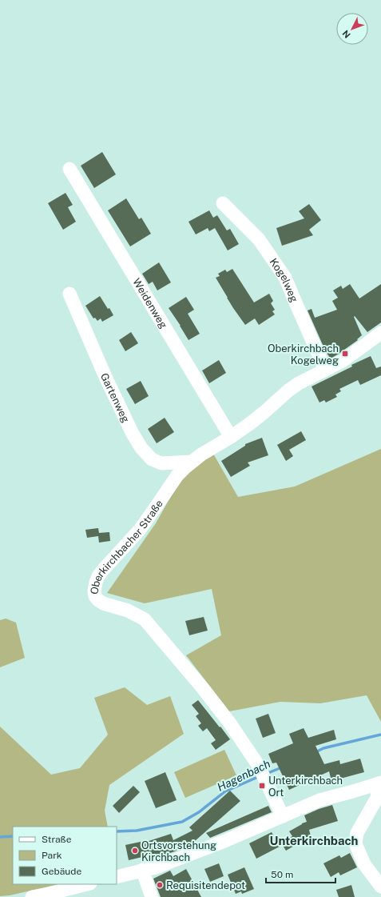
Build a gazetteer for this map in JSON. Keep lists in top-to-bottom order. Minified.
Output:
{"streets":{"street":["Kogelweg","Weidenweg","Gartenweg","Oberkirchbacher Straße"]},"crossings":[["Kogelweg","Oberkirchbacher Straße"],["Weidenweg","Oberkirchbacher Straße"],["Gartenweg","Oberkirchbacher Straße"]],"districts":["Unterkirchbach"],"water":["Hagenbach"],"places":{"transit":["Oberkirchbach Kogelweg","Unterkirchbach Ort"],"other":["Ortsvorstehung Kirchbach","Requisitendepot"]},"legend":["Straße","Park","Gebäude"],"scale_bar":"50 m","north":"bottom left"}
